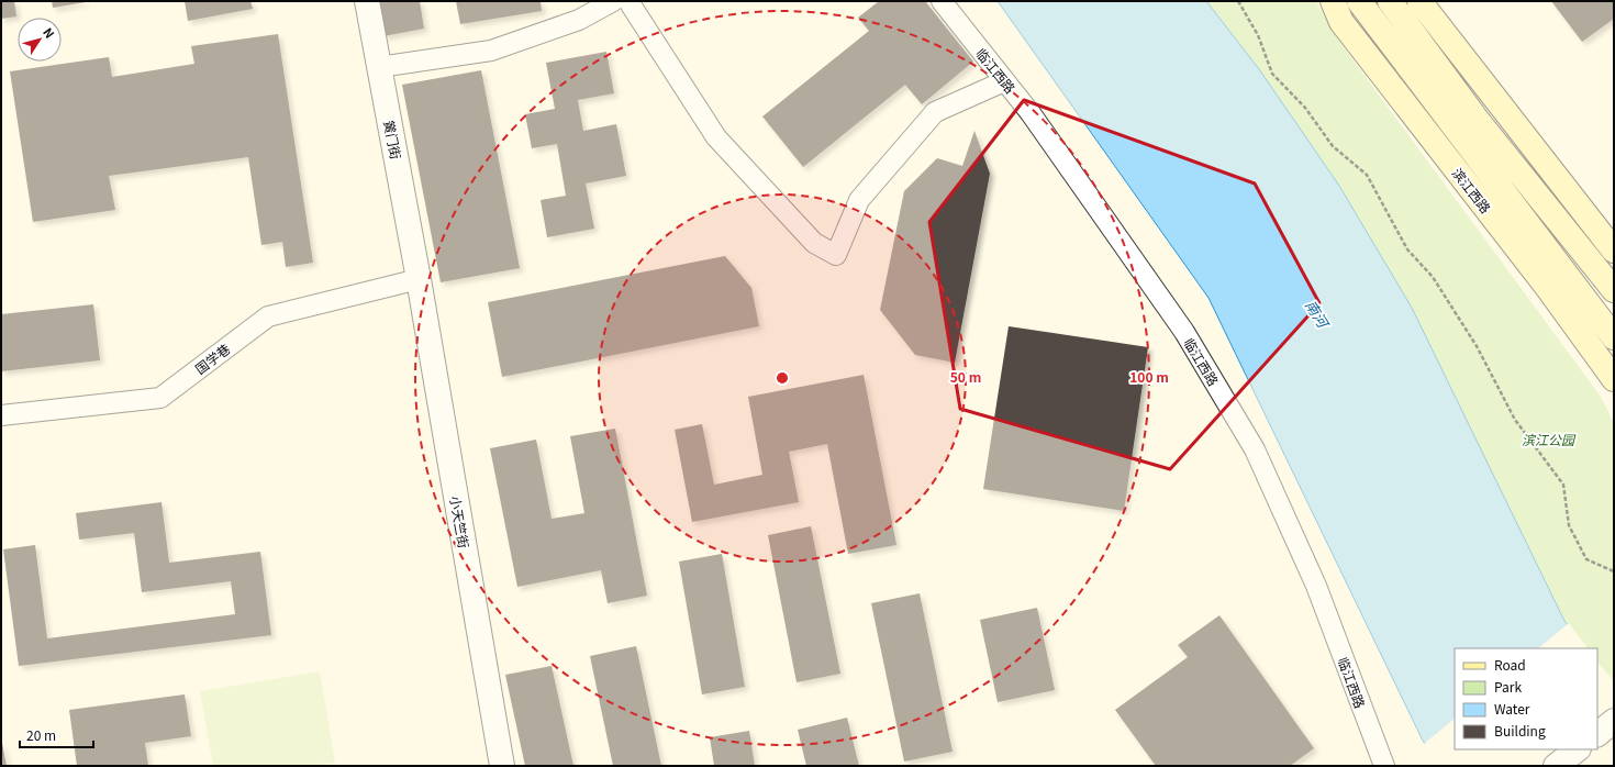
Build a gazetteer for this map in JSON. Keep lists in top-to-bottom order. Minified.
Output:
{"streets":{"main road":["滨江西路"],"street":["临江西路","黉门街","国学巷","小天竺街"]},"crossings":[["黉门街","国学巷"],["黉门街","小天竺街"],["国学巷","小天竺街"]],"water":["南河"],"parks":["滨江公园"],"legend":["Road","Park","Water","Building"],"scale_bar":"20 m","north":"top right","rings":["50 m","100 m"]}
